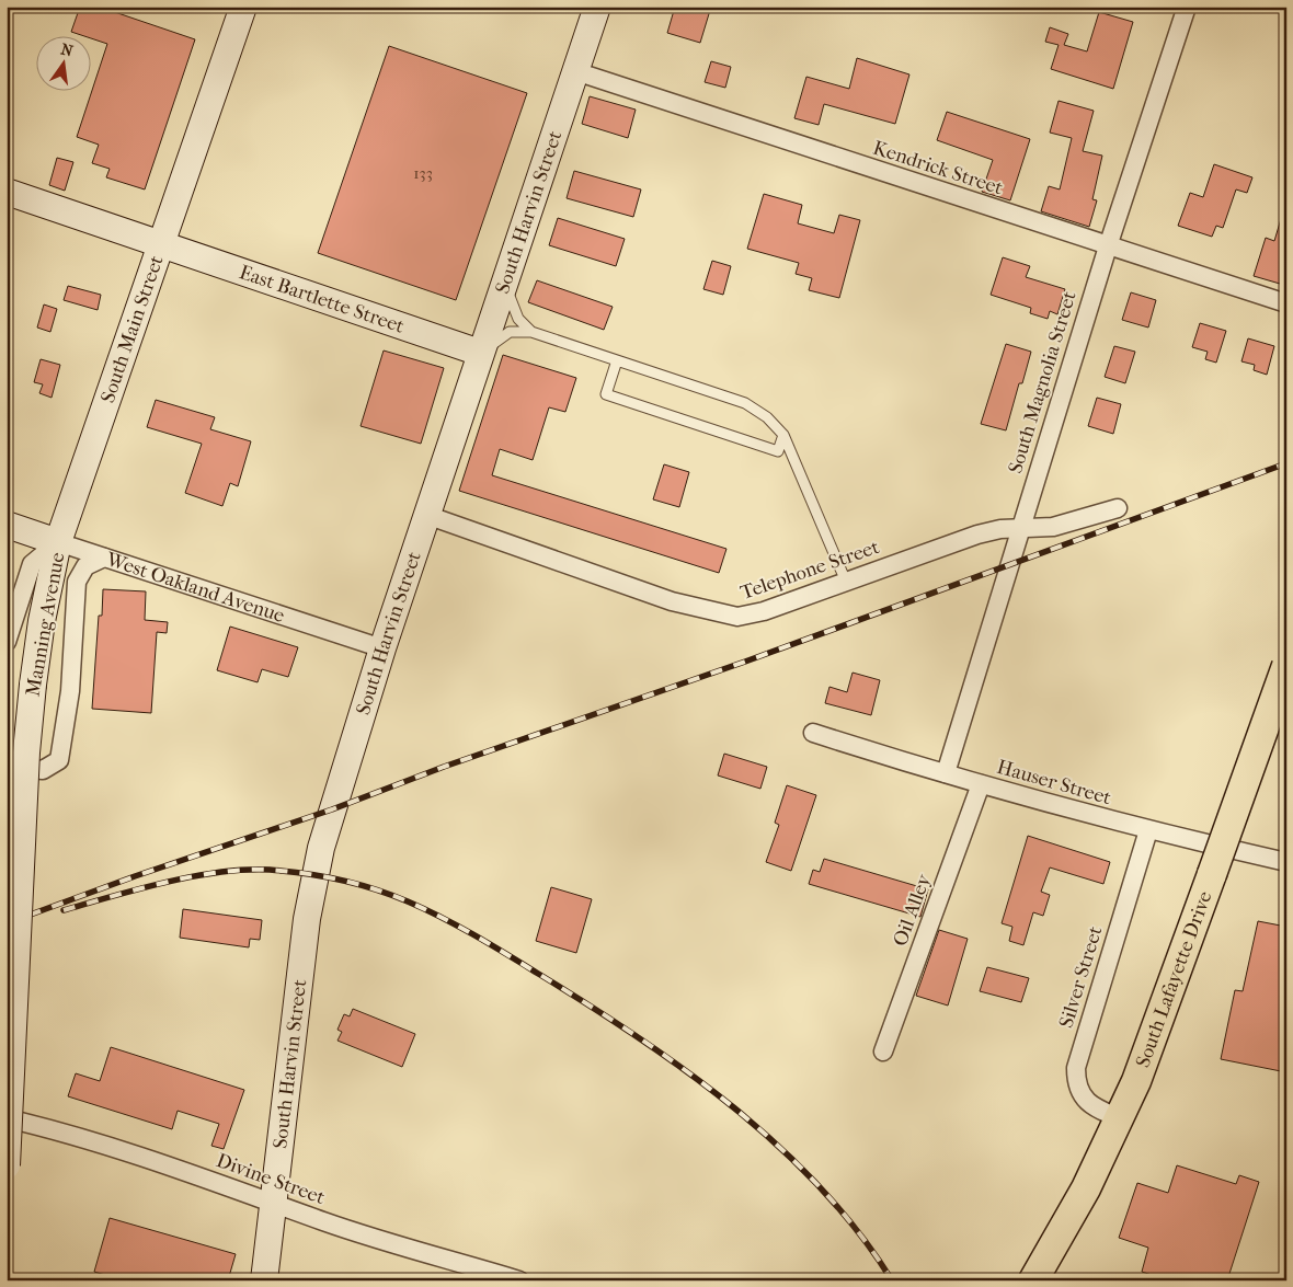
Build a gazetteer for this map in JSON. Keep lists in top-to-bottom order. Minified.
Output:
{"streets":{"main road":["South Lafayette Drive"],"street":["Kendrick Street","South Harvin Street","East Bartlette Street","South Main Street","South Magnolia Street","Telephone Street","West Oakland Avenue","Manning Avenue","Hauser Street","Oil Alley","Silver Street","Divine Street"]},"crossings":[["Kendrick Street","South Harvin Street"],["Kendrick Street","South Magnolia Street"],["South Harvin Street","East Bartlette Street"],["South Harvin Street","Telephone Street"],["South Harvin Street","West Oakland Avenue"],["South Harvin Street","Divine Street"],["East Bartlette Street","South Main Street"],["South Main Street","West Oakland Avenue"],["South Main Street","Manning Avenue"],["South Magnolia Street","Telephone Street"],["South Magnolia Street","Hauser Street"],["West Oakland Avenue","Manning Avenue"],["Hauser Street","Oil Alley"],["Hauser Street","Silver Street"],["Silver Street","South Lafayette Drive"]],"house_numbers":["133"],"north":"top"}
